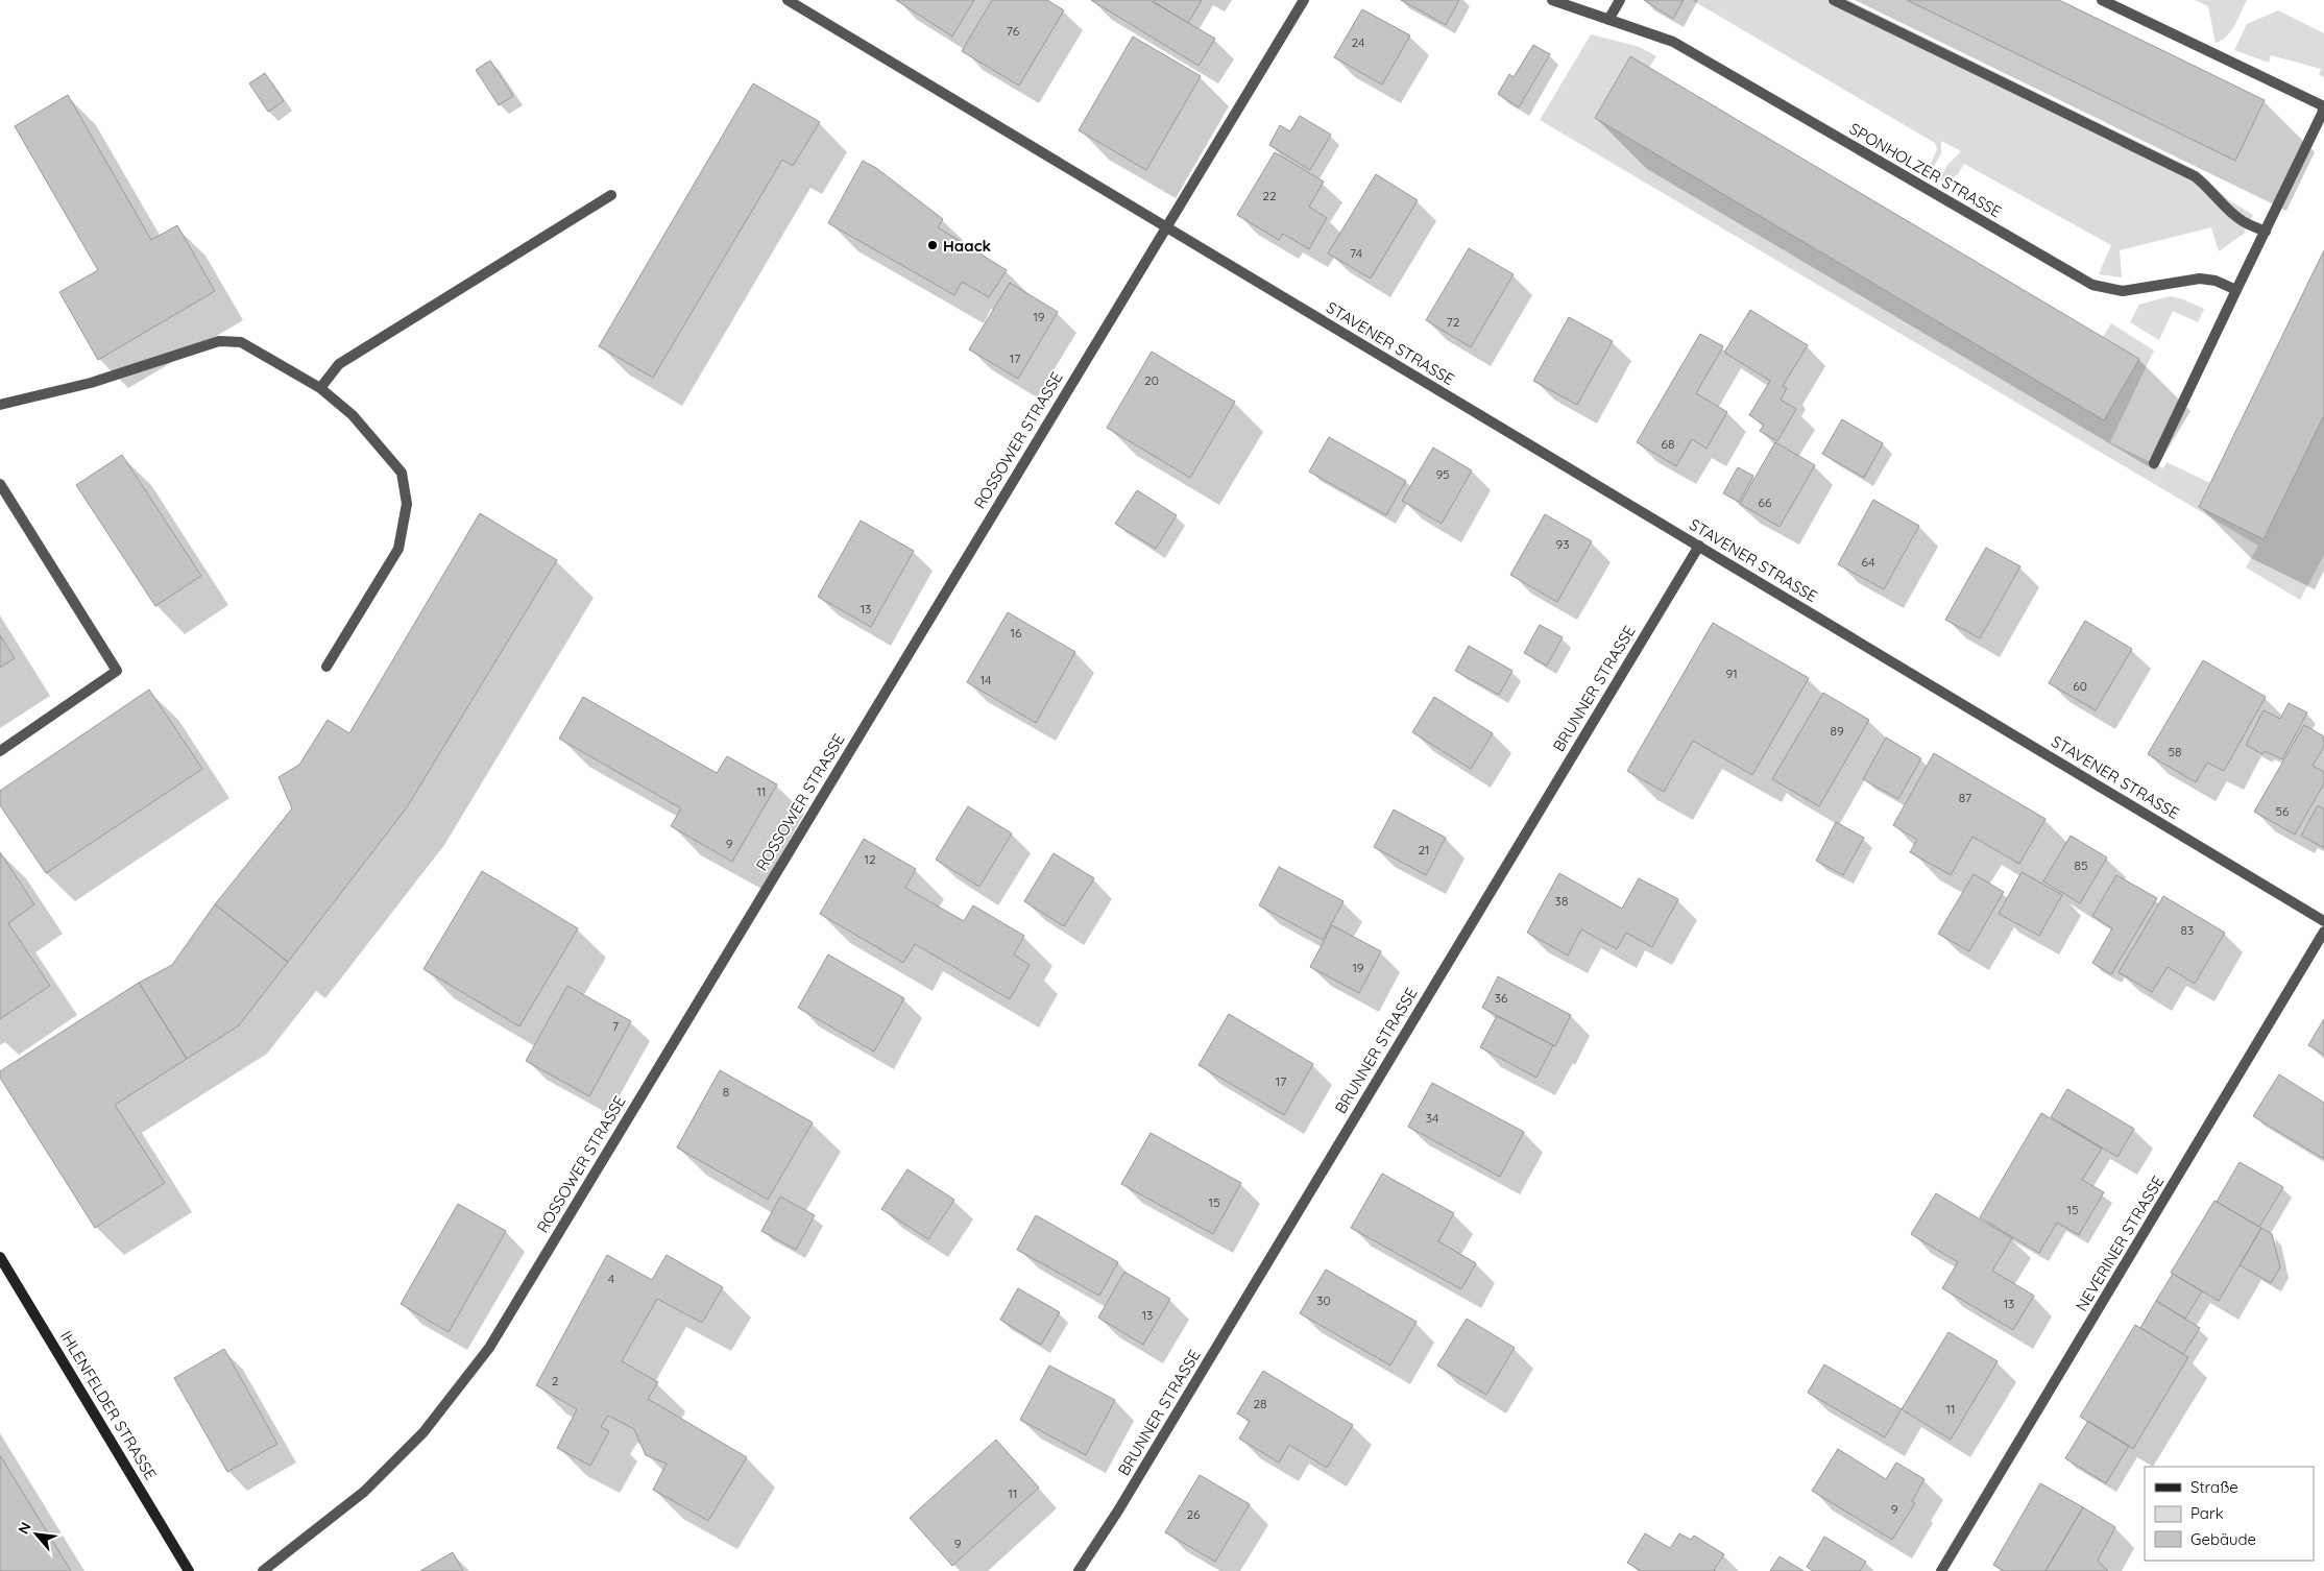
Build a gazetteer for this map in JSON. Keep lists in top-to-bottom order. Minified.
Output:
{"streets":{"main road":["IHLENFELDER STRASSE"],"street":["SPONHOLZER STRASSE","STAVENER STRASSE","ROSSOWER STRASSE","BRUNNER STRASSE","NEVERINER STRASSE"]},"crossings":[["STAVENER STRASSE","ROSSOWER STRASSE"],["STAVENER STRASSE","BRUNNER STRASSE"]],"places":["Haack"],"house_numbers":["76","24","22","74","19","72","17","20","68","95","66","93","64","13","16","91","14","60","89","58","11","87","56","9","21","12","85","38","83","19","36","7","17","8","34","15","15","4","30","13","13","2","28","11","11","9","26","9"],"legend":["Straße","Park","Gebäude"],"north":"top left"}
